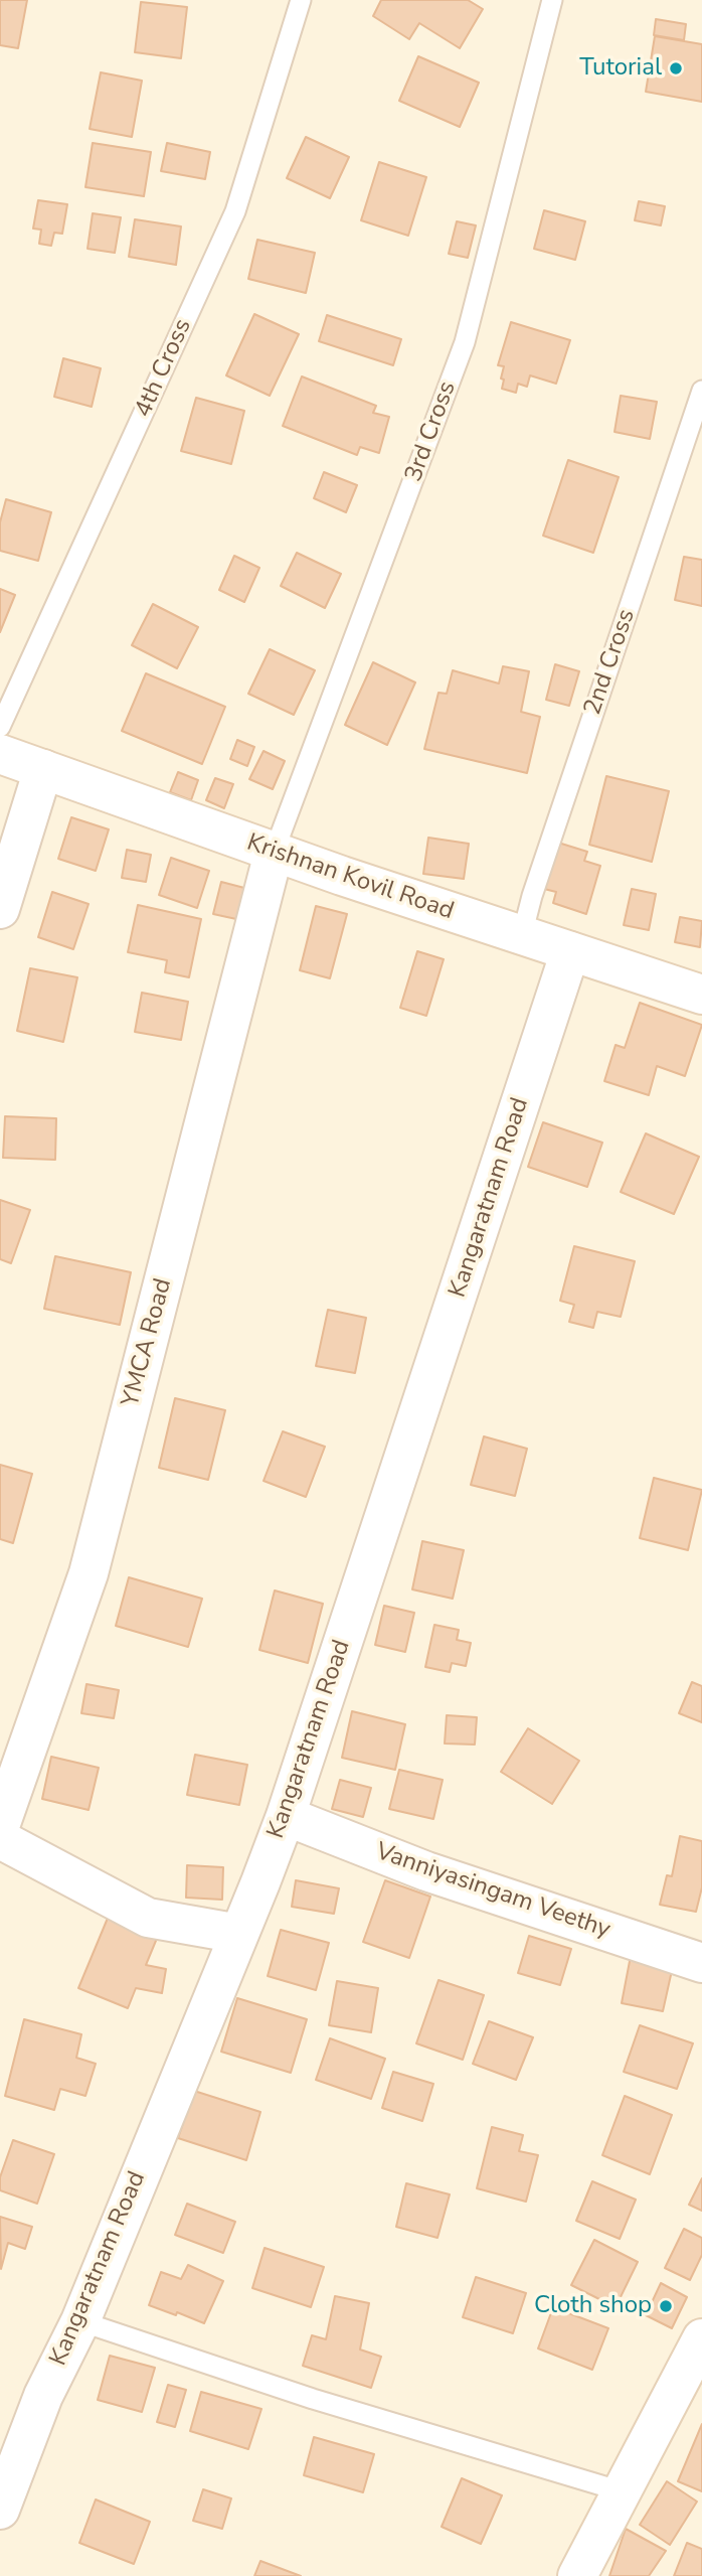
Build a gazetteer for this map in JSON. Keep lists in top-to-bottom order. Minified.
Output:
{"streets":{"street":["Krishnan Kovil Road","Kangaratnam Road","YMCA Road","Vanniyasingam Veethy"],"lane":["4th Cross","3rd Cross","2nd Cross"]},"crossings":[["3rd Cross","Krishnan Kovil Road"],["3rd Cross","YMCA Road"],["2nd Cross","Krishnan Kovil Road"],["Krishnan Kovil Road","Kangaratnam Road"],["Krishnan Kovil Road","YMCA Road"],["Kangaratnam Road","Vanniyasingam Veethy"]],"places":["Tutorial","Cloth shop"]}
